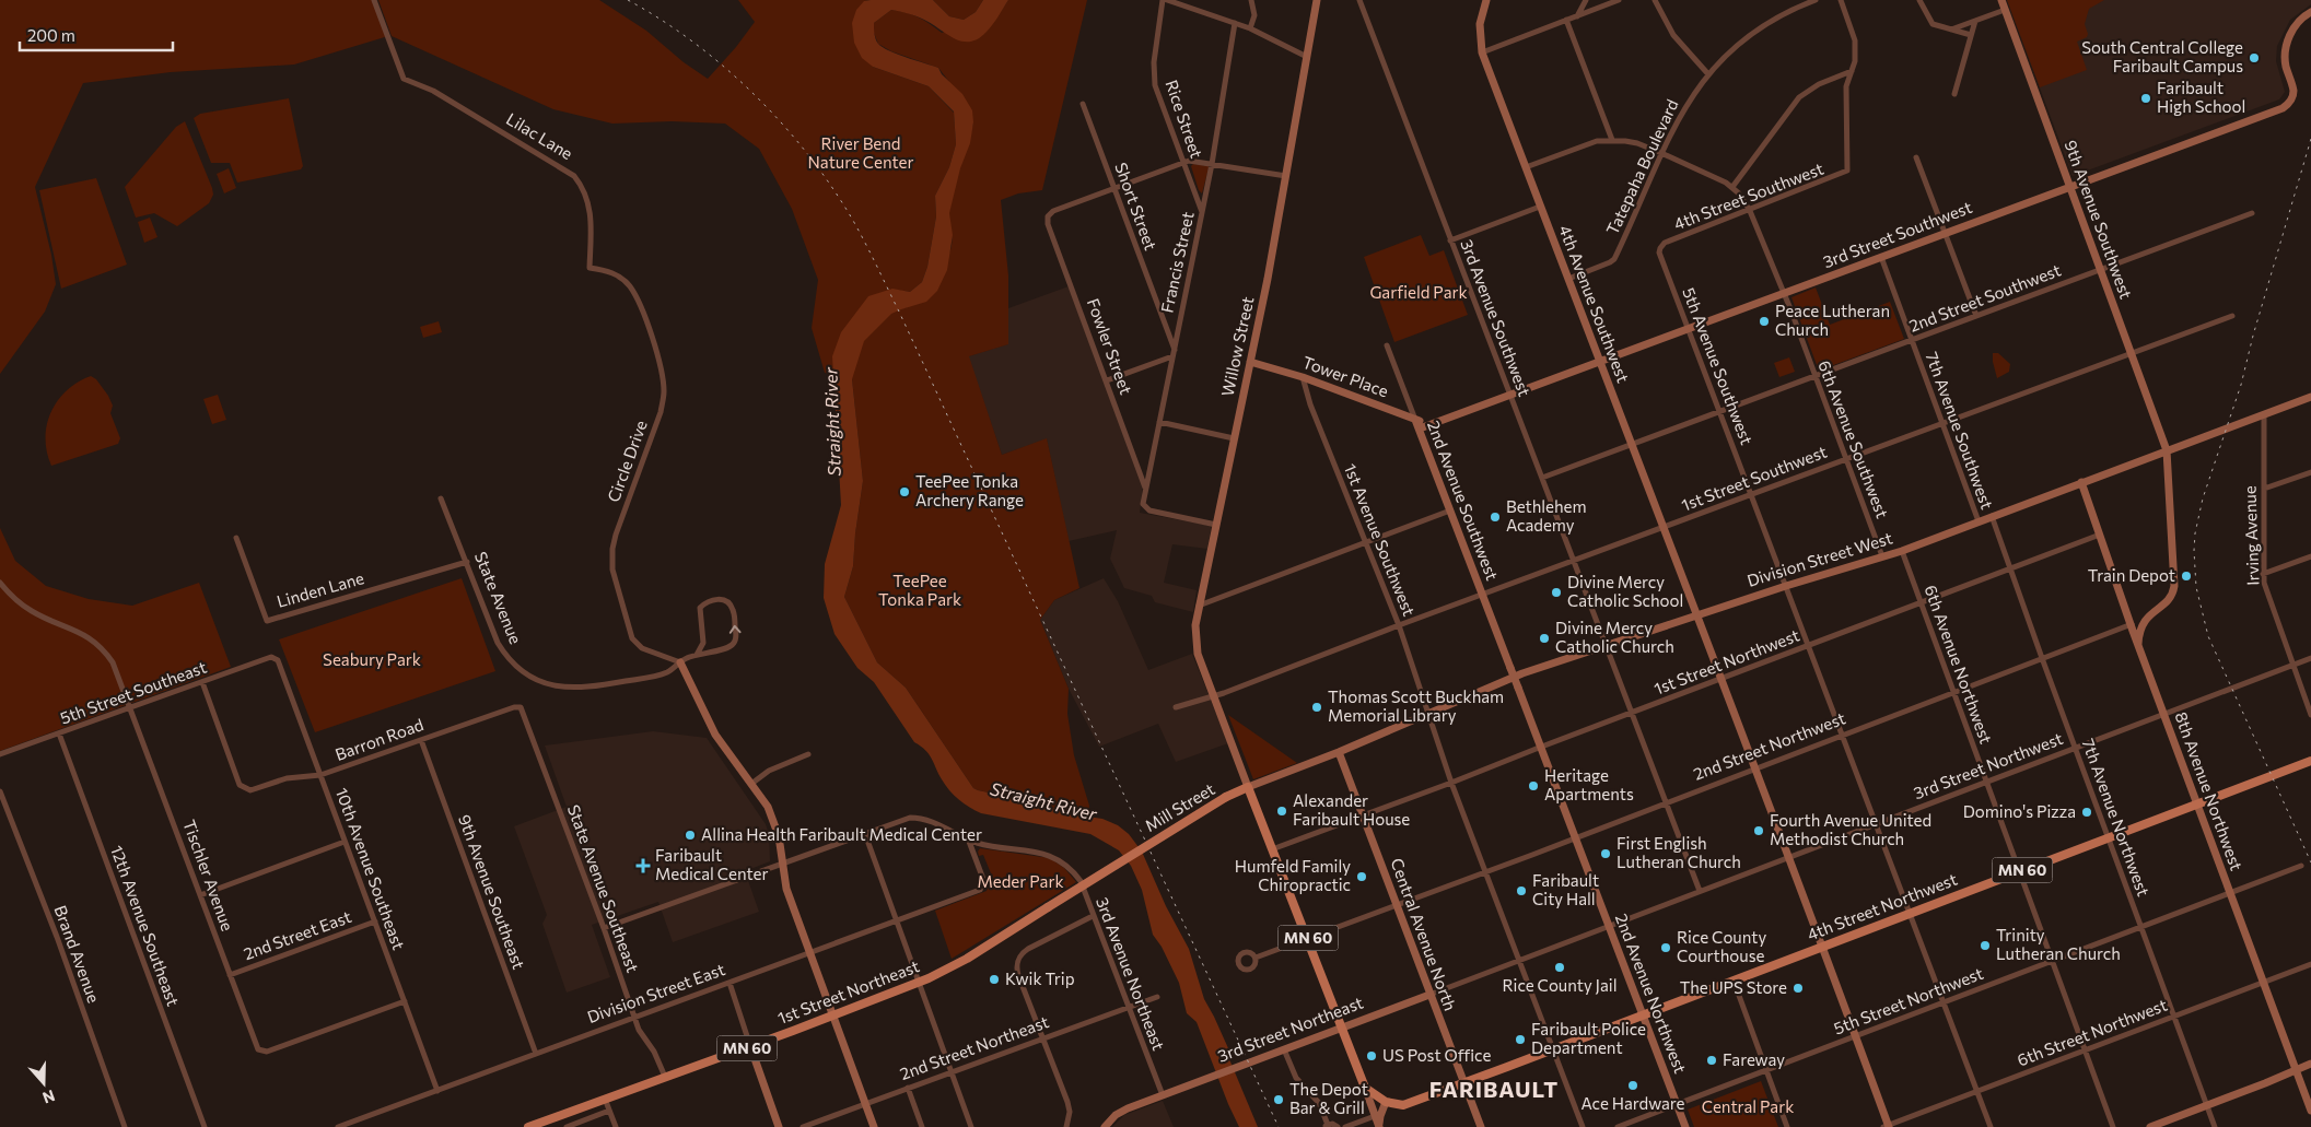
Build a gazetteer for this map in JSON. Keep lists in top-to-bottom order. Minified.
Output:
{"streets":{"main road":["Mill Street","MN 60","4th Street Northwest","1st Street Northeast"],"street":["Rice Street","Lilac Lane","Tatepaha Boulevard","4th Street Southwest","Short Street","9th Avenue Southwest","3rd Street Southwest","Francis Street","2nd Street Southwest","4th Avenue Southwest","3rd Avenue Southwest","Fowler Street","Willow Street","5th Avenue Southwest","Tower Place","7th Avenue Southwest","6th Avenue Southwest","Circle Drive","1st Street Southwest","2nd Avenue Southwest","Irving Avenue","1st Avenue Southwest","Division Street West","Linden Lane","State Avenue","1st Street Northwest","6th Avenue Northwest","5th Street Southeast","Barron Road","2nd Street Northwest","3rd Street Northwest","8th Avenue Northwest","7th Avenue Northwest","10th Avenue Southeast","Tischler Avenue","State Avenue Southeast","9th Avenue Southeast","12th Avenue Southeast","Central Avenue North","2nd Street East","Brand Avenue","3rd Avenue Northeast","Division Street East","2nd Avenue Northwest","5th Street Northwest","3rd Street Northeast","6th Street Northwest","2nd Street Northeast"]},"crossings":[["Rice Street","Francis Street"],["Lilac Lane","Circle Drive"],["Tatepaha Boulevard","4th Avenue Southwest"],["4th Street Southwest","5th Avenue Southwest"],["4th Street Southwest","6th Avenue Southwest"],["Short Street","Francis Street"],["Short Street","Fowler Street"],["9th Avenue Southwest","3rd Street Southwest"],["9th Avenue Southwest","2nd Street Southwest"],["9th Avenue Southwest","1st Street Southwest"],["9th Avenue Southwest","Division Street West"],["9th Avenue Southwest","2nd Street Northwest"],["3rd Street Southwest","4th Avenue Southwest"],["3rd Street Southwest","3rd Avenue Southwest"],["3rd Street Southwest","5th Avenue Southwest"],["3rd Street Southwest","Tower Place"],["3rd Street Southwest","7th Avenue Southwest"],["3rd Street Southwest","6th Avenue Southwest"],["3rd Street Southwest","2nd Avenue Southwest"],["Francis Street","Fowler Street"],["Francis Street","Willow Street"],["2nd Street Southwest","4th Avenue Southwest"],["2nd Street Southwest","3rd Avenue Southwest"],["2nd Street Southwest","5th Avenue Southwest"],["2nd Street Southwest","7th Avenue Southwest"],["2nd Street Southwest","6th Avenue Southwest"],["4th Avenue Southwest","1st Street Southwest"],["4th Avenue Southwest","Division Street West"],["4th Avenue Southwest","1st Street Northwest"],["4th Avenue Southwest","2nd Street Northwest"],["4th Avenue Southwest","3rd Street Northwest"],["4th Avenue Southwest","4th Street Northwest"],["4th Avenue Southwest","5th Street Northwest"],["4th Avenue Southwest","6th Street Northwest"],["3rd Avenue Southwest","1st Street Southwest"],["3rd Avenue Southwest","Division Street West"],["3rd Avenue Southwest","1st Street Northwest"],["3rd Avenue Southwest","2nd Street Northwest"],["3rd Avenue Southwest","3rd Street Northwest"],["Willow Street","Tower Place"],["Willow Street","1st Street Southwest"],["Willow Street","Mill Street"],["Willow Street","MN 60"],["5th Avenue Southwest","1st Street Southwest"],["5th Avenue Southwest","Division Street West"],["5th Avenue Southwest","1st Street Northwest"],["5th Avenue Southwest","2nd Street Northwest"],["5th Avenue Southwest","3rd Street Northwest"],["5th Avenue Southwest","4th Street Northwest"],["5th Avenue Southwest","5th Street Northwest"],["5th Avenue Southwest","6th Street Northwest"],["Tower Place","2nd Avenue Southwest"],["Tower Place","1st Avenue Southwest"],["7th Avenue Southwest","1st Street Southwest"],["7th Avenue Southwest","Division Street West"],["6th Avenue Southwest","1st Street Southwest"],["6th Avenue Southwest","Division Street West"],["Circle Drive","State Avenue"],["1st Street Southwest","2nd Avenue Southwest"],["1st Street Southwest","1st Avenue Southwest"],["2nd Avenue Southwest","2nd Avenue Northwest"],["Irving Avenue","Division Street West"],["Irving Avenue","3rd Street Northwest"],["1st Avenue Southwest","Division Street West"],["1st Avenue Southwest","1st Street Northwest"],["1st Avenue Southwest","2nd Street Northwest"],["1st Avenue Southwest","3rd Street Northwest"],["1st Avenue Southwest","4th Street Northwest"],["Division Street West","6th Avenue Northwest"],["Division Street West","8th Avenue Northwest"],["Division Street West","7th Avenue Northwest"],["Division Street West","Central Avenue North"],["Linden Lane","State Avenue"],["1st Street Northwest","6th Avenue Northwest"],["1st Street Northwest","8th Avenue Northwest"],["1st Street Northwest","7th Avenue Northwest"],["1st Street Northwest","Central Avenue North"],["1st Street Northwest","2nd Avenue Northwest"],["6th Avenue Northwest","2nd Street Northwest"],["6th Avenue Northwest","3rd Street Northwest"],["6th Avenue Northwest","4th Street Northwest"],["6th Avenue Northwest","5th Street Northwest"],["6th Avenue Northwest","6th Street Northwest"],["5th Street Southeast","Barron Road"],["5th Street Southeast","10th Avenue Southeast"],["5th Street Southeast","Tischler Avenue"],["5th Street Southeast","12th Avenue Southeast"],["Barron Road","10th Avenue Southeast"],["Barron Road","State Avenue Southeast"],["Barron Road","9th Avenue Southeast"],["2nd Street Northwest","8th Avenue Northwest"],["2nd Street Northwest","7th Avenue Northwest"],["2nd Street Northwest","Central Avenue North"],["2nd Street Northwest","2nd Avenue Northwest"],["3rd Street Northwest","8th Avenue Northwest"],["3rd Street Northwest","7th Avenue Northwest"],["3rd Street Northwest","Central Avenue North"],["3rd Street Northwest","2nd Avenue Northwest"],["3rd Street Northwest","3rd Street Northeast"],["8th Avenue Northwest","4th Street Northwest"],["8th Avenue Northwest","5th Street Northwest"],["8th Avenue Northwest","6th Street Northwest"],["Mill Street","MN 60"],["Mill Street","1st Street Northeast"],["7th Avenue Northwest","4th Street Northwest"],["7th Avenue Northwest","5th Street Northwest"],["7th Avenue Northwest","6th Street Northwest"],["10th Avenue Southeast","Tischler Avenue"],["10th Avenue Southeast","2nd Street East"],["10th Avenue Southeast","Division Street East"],["MN 60","4th Street Northwest"],["MN 60","Central Avenue North"],["MN 60","3rd Street Northeast"],["Tischler Avenue","2nd Street East"],["State Avenue Southeast","1st Street Northeast"],["State Avenue Southeast","Division Street East"],["9th Avenue Southeast","Division Street East"],["4th Street Northwest","Central Avenue North"],["4th Street Northwest","2nd Avenue Northwest"],["Central Avenue North","3rd Street Northeast"],["3rd Avenue Northeast","Division Street East"],["3rd Avenue Northeast","3rd Street Northeast"],["3rd Avenue Northeast","2nd Street Northeast"],["2nd Avenue Northwest","5th Street Northwest"]],"districts":["FARIBAULT"],"water":["Straight River"],"parks":["River Bend Nature Center","Garfield Park","TeePee Tonka Park","Seabury Park","Meder Park","Central Park"],"places":{"other":["South Central College Faribault Campus","Faribault High School","Peace Lutheran Church","TeePee Tonka Archery Range","Bethlehem Academy","Train Depot","Divine Mercy Catholic School","Divine Mercy Catholic Church","Thomas Scott Buckham Memorial Library","Heritage Apartments","Alexander Faribault House","Domino's Pizza","Fourth Avenue United Methodist Church","Allina Health Faribault Medical Center","First English Lutheran Church","Humfeld Family Chiropractic","Faribault City Hall","Trinity Lutheran Church","Rice County Courthouse","Rice County Jail","Kwik Trip","The UPS Store","Faribault Police Department","US Post Office","Fareway","Ace Hardware","The Depot Bar & Grill"],"health":["Faribault Medical Center"]},"scale_bar":"200 m","north":"bottom"}
